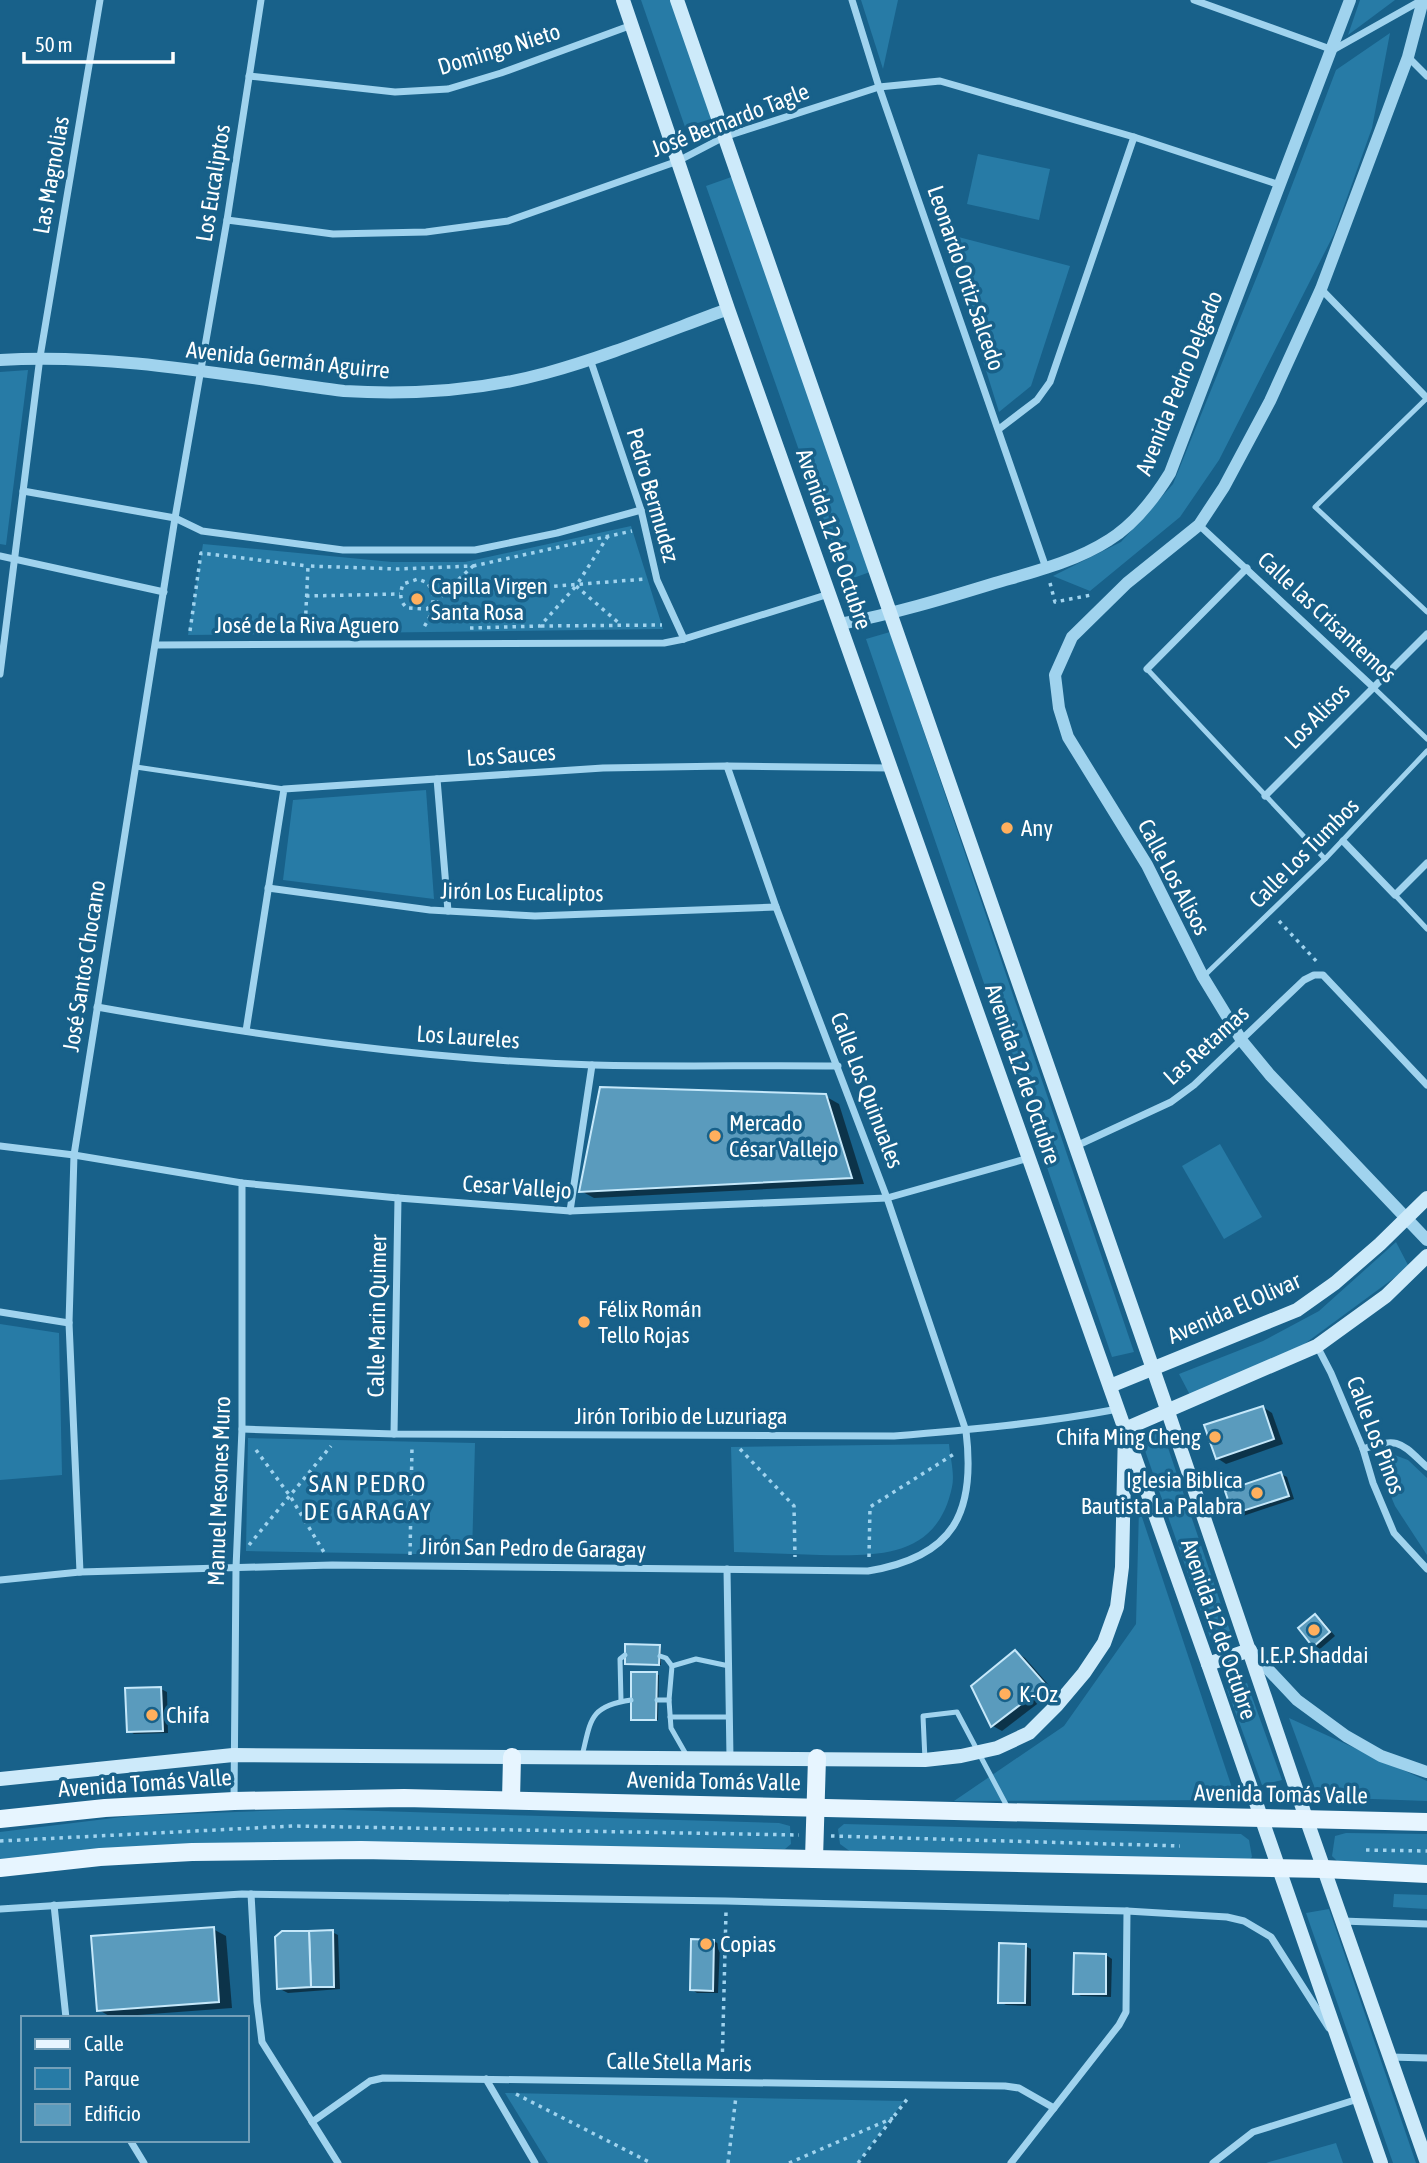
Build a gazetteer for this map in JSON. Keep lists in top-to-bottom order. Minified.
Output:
{"streets":{"main road":["Avenida 12 de Octubre","Avenida El Olivar","Avenida Tomás Valle"],"street":["Domingo Nieto","José Bernardo Tagle","Las Magnolias","Los Eucaliptos","Leonardo Ortiz Salcedo","Avenida Germán Aguirre","Avenida Pedro Delgado","Pedro Bermudez","Calle las Crisantemos","José de la Riva Aguero","Los Alisos","Los Sauces","Calle Los Alisos","Jirón Los Eucaliptos","José Santos Chocano","Los Laureles","Las Retamas","Calle Los Quinuales","Cesar Vallejo","Calle Marin Quimer","Jirón Toribio de Luzuriaga","Calle Los Pinos","Manuel Mesones Muro","Jirón San Pedro de Garagay","Calle Stella Maris"],"lane":["Calle Los Tumbos"]},"crossings":[["Domingo Nieto","Los Eucaliptos"],["Domingo Nieto","Avenida 12 de Octubre"],["José Bernardo Tagle","Los Eucaliptos"],["José Bernardo Tagle","Leonardo Ortiz Salcedo"],["José Bernardo Tagle","Avenida Pedro Delgado"],["José Bernardo Tagle","Avenida 12 de Octubre"],["Las Magnolias","Avenida Germán Aguirre"],["Los Eucaliptos","Avenida Germán Aguirre"],["Los Eucaliptos","José Santos Chocano"],["Leonardo Ortiz Salcedo","Avenida Pedro Delgado"],["Avenida Germán Aguirre","Pedro Bermudez"],["Avenida Germán Aguirre","Avenida 12 de Octubre"],["Avenida Germán Aguirre","José Santos Chocano"],["Avenida Pedro Delgado","Avenida 12 de Octubre"],["Pedro Bermudez","José de la Riva Aguero"],["Avenida 12 de Octubre","José de la Riva Aguero"],["Avenida 12 de Octubre","Los Sauces"],["Avenida 12 de Octubre","Las Retamas"],["Avenida 12 de Octubre","Cesar Vallejo"],["Avenida 12 de Octubre","Avenida El Olivar"],["Avenida 12 de Octubre","Jirón Toribio de Luzuriaga"],["Avenida 12 de Octubre","Avenida Tomás Valle"],["Calle las Crisantemos","Los Alisos"],["Calle las Crisantemos","Calle Los Alisos"],["José de la Riva Aguero","José Santos Chocano"],["Los Sauces","José Santos Chocano"],["Los Sauces","Calle Los Quinuales"],["Calle Los Tumbos","Calle Los Alisos"],["Calle Los Alisos","Las Retamas"],["Calle Los Alisos","Avenida El Olivar"],["Jirón Los Eucaliptos","Calle Los Quinuales"],["José Santos Chocano","Los Laureles"],["José Santos Chocano","Cesar Vallejo"],["José Santos Chocano","Jirón San Pedro de Garagay"],["Los Laureles","Calle Los Quinuales"],["Calle Los Quinuales","Cesar Vallejo"],["Calle Los Quinuales","Jirón Toribio de Luzuriaga"],["Calle Los Quinuales","Jirón San Pedro de Garagay"],["Cesar Vallejo","Calle Marin Quimer"],["Cesar Vallejo","Manuel Mesones Muro"],["Calle Marin Quimer","Jirón Toribio de Luzuriaga"],["Jirón Toribio de Luzuriaga","Manuel Mesones Muro"],["Jirón Toribio de Luzuriaga","Jirón San Pedro de Garagay"],["Manuel Mesones Muro","Jirón San Pedro de Garagay"],["Manuel Mesones Muro","Avenida Tomás Valle"]],"districts":["SAN PEDRO DE GARAGAY"],"places":["Capilla Virgen Santa Rosa","Any","Mercado César Vallejo","Félix Román Tello Rojas","Chifa Ming Cheng","Iglesia Biblica Bautista La Palabra","I.E.P. Shaddai","K-Oz","Chifa","Copias"],"legend":["Calle","Parque","Edificio"],"scale_bar":"50 m"}
